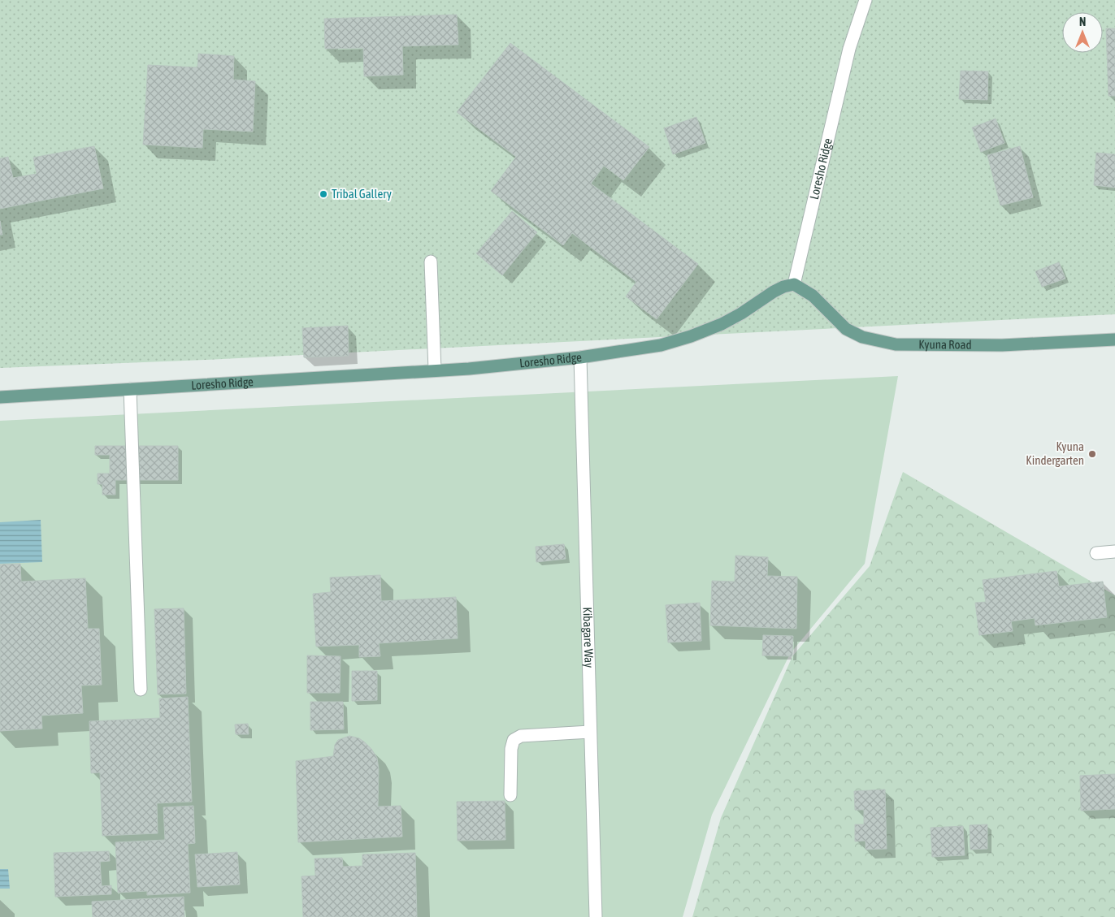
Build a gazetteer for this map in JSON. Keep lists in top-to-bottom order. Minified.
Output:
{"streets":{"main road":["Loresho Ridge","Kyuna Road"],"street":["Kibagare Way"]},"crossings":[["Loresho Ridge","Kyuna Road"],["Loresho Ridge","Kibagare Way"]],"places":["Tribal Gallery","Kyuna Kindergarten"],"north":"top"}
